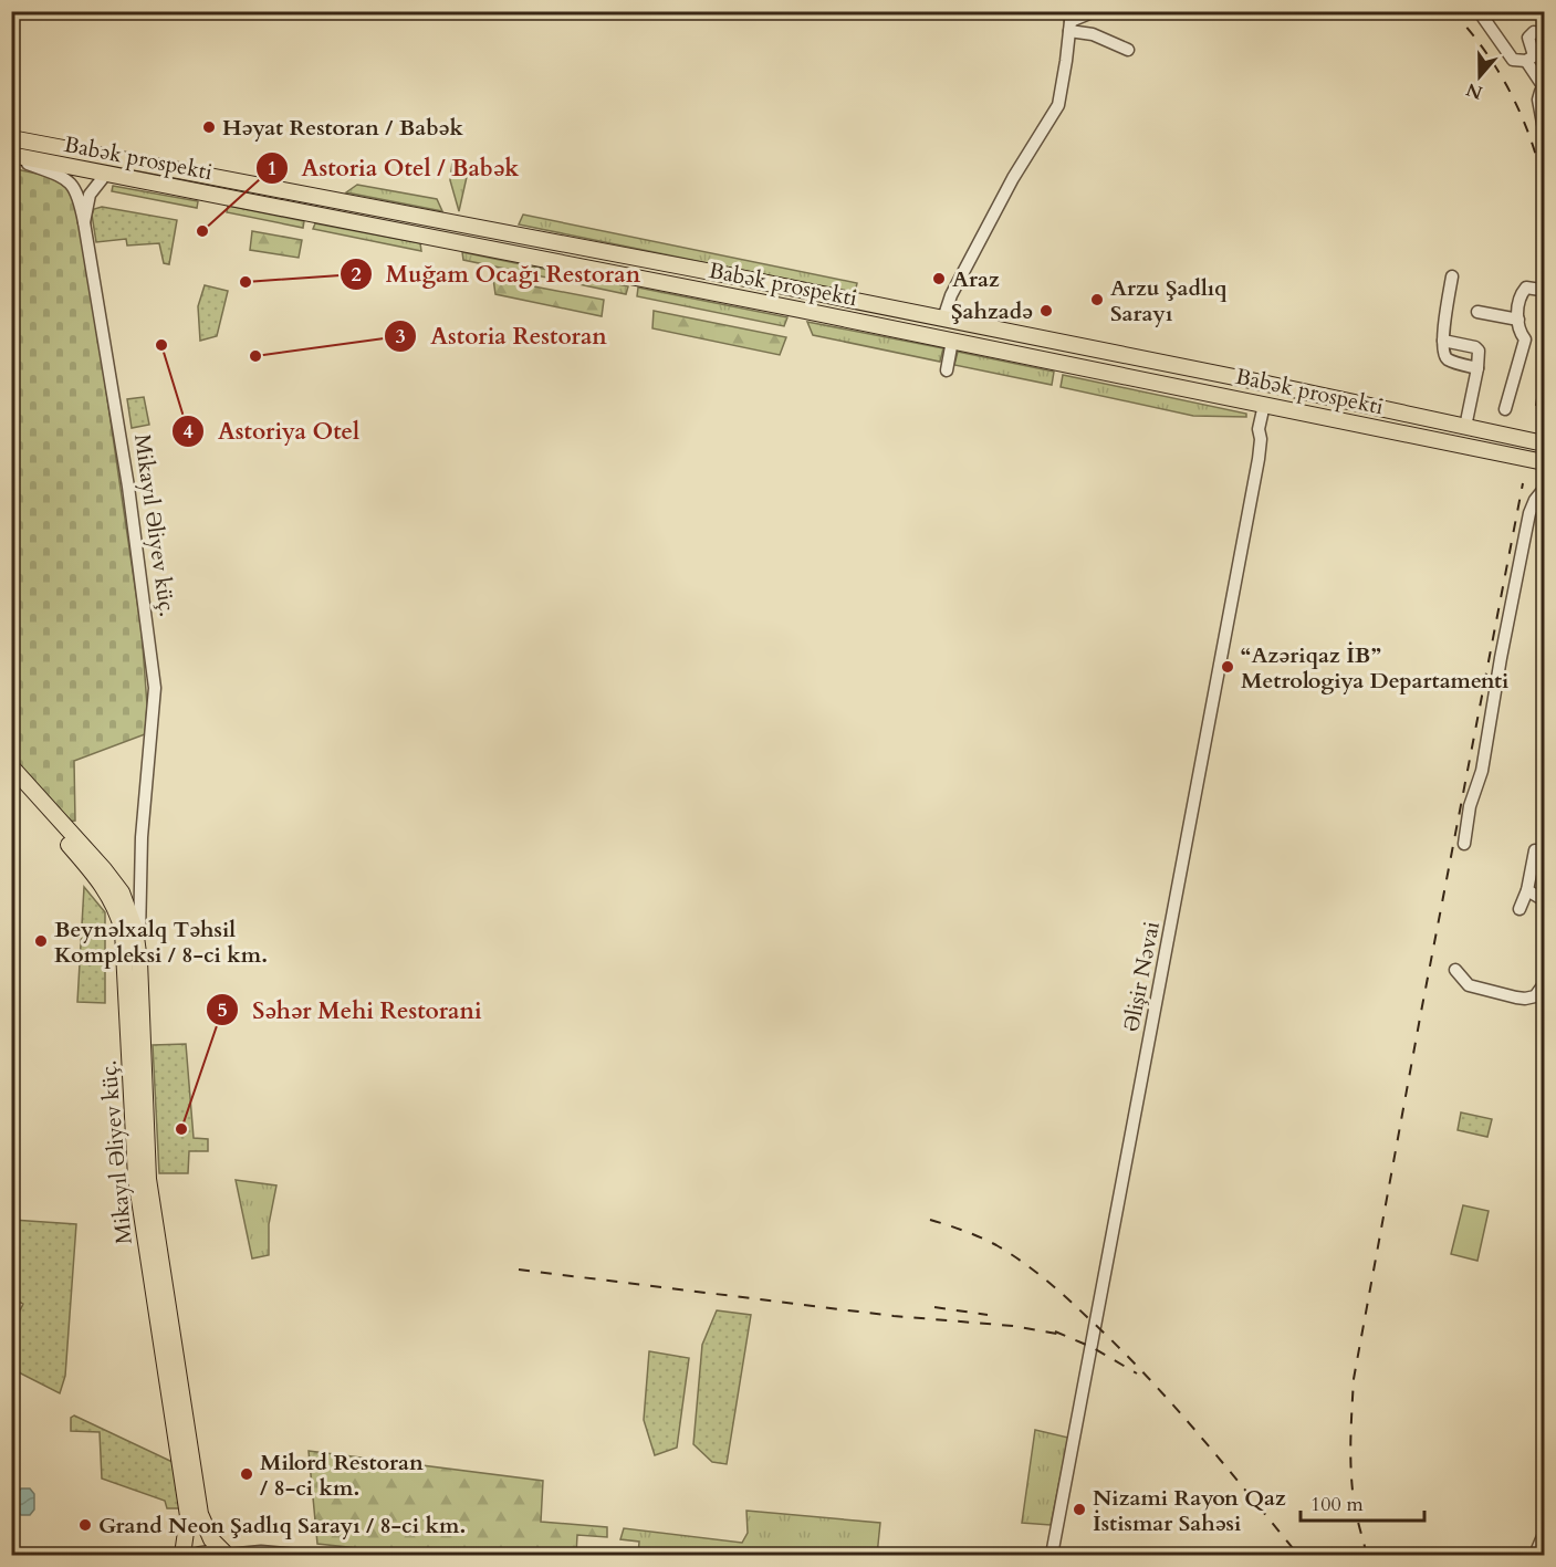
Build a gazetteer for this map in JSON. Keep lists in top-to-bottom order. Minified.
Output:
{"streets":{"main road":["Babək prospekti","Mikayıl Əliyev küç."],"street":["Əlişir Nəvai"]},"crossings":[["Babək prospekti","Mikayıl Əliyev küç."],["Babək prospekti","Əlişir Nəvai"]],"places":["Həyat Restoran / Babək","Astoria Otel / Babək","Araz","Muğam Ocağı Restoran","Arzu Şadlıq Sarayı","Şahzadə","Astoriya Otel","Astoria Restoran","“Azəriqaz İB” Metrologiya Departamenti","Beynəlxalq Təhsil Kompleksi / 8-ci km.","Səhər Mehi Restorani","Milord Restoran / 8-ci km.","Nizami Rayon Qaz İstismar Sahəsi","Grand Neon Şadlıq Sarayı / 8-ci km."],"scale_bar":"100 m","north":"bottom"}
